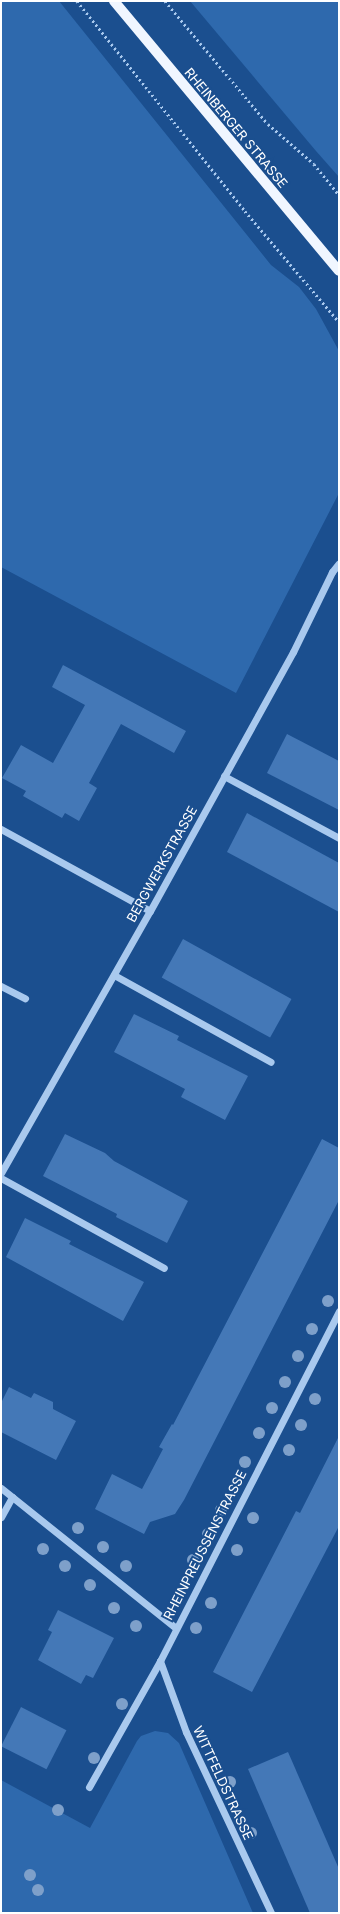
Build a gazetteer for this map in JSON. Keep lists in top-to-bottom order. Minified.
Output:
{"streets":{"main road":["RHEINBERGER STRASSE"],"street":["BERGWERKSTRASSE","RHEINPREUSSENSTRASSE","WITTFELDSTRASSE"]},"crossings":[["RHEINPREUSSENSTRASSE","WITTFELDSTRASSE"]]}
